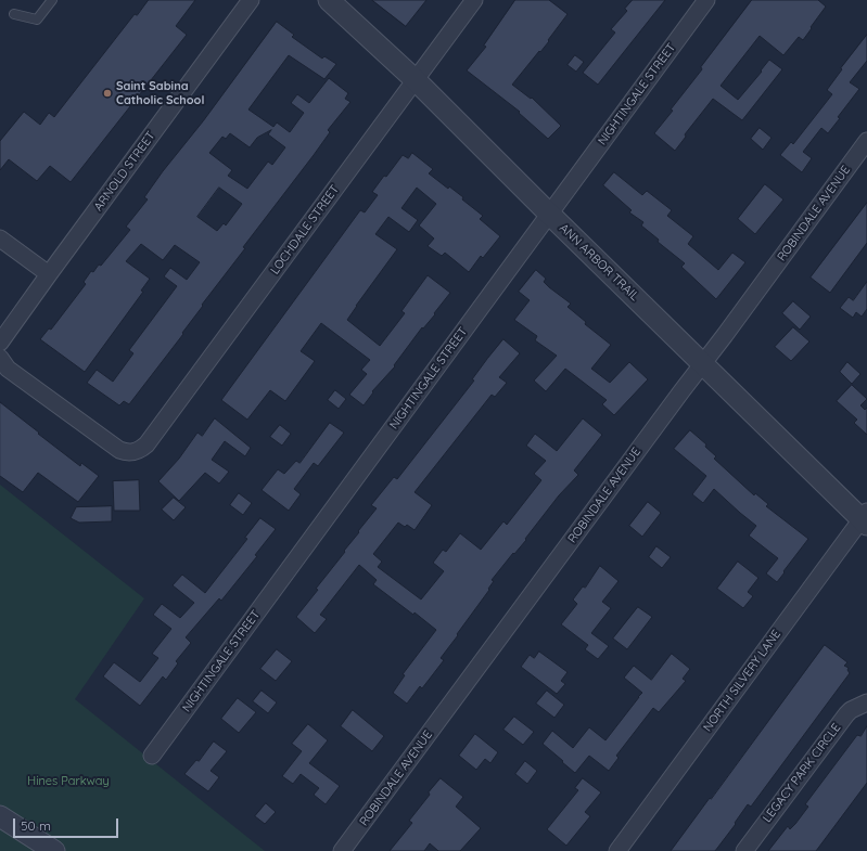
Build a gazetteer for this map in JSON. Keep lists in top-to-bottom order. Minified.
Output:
{"streets":{"street":["NIGHTINGALE STREET","ARNOLD STREET","ROBINDALE AVENUE","LOCHDALE STREET","ANN ARBOR TRAIL","NORTH SILVERY LANE","LEGACY PARK CIRCLE"]},"crossings":[["NIGHTINGALE STREET","ANN ARBOR TRAIL"],["ROBINDALE AVENUE","ANN ARBOR TRAIL"],["LOCHDALE STREET","ANN ARBOR TRAIL"],["ANN ARBOR TRAIL","NORTH SILVERY LANE"]],"parks":["Hines Parkway"],"places":["Saint Sabina Catholic School"],"scale_bar":"50 m"}
